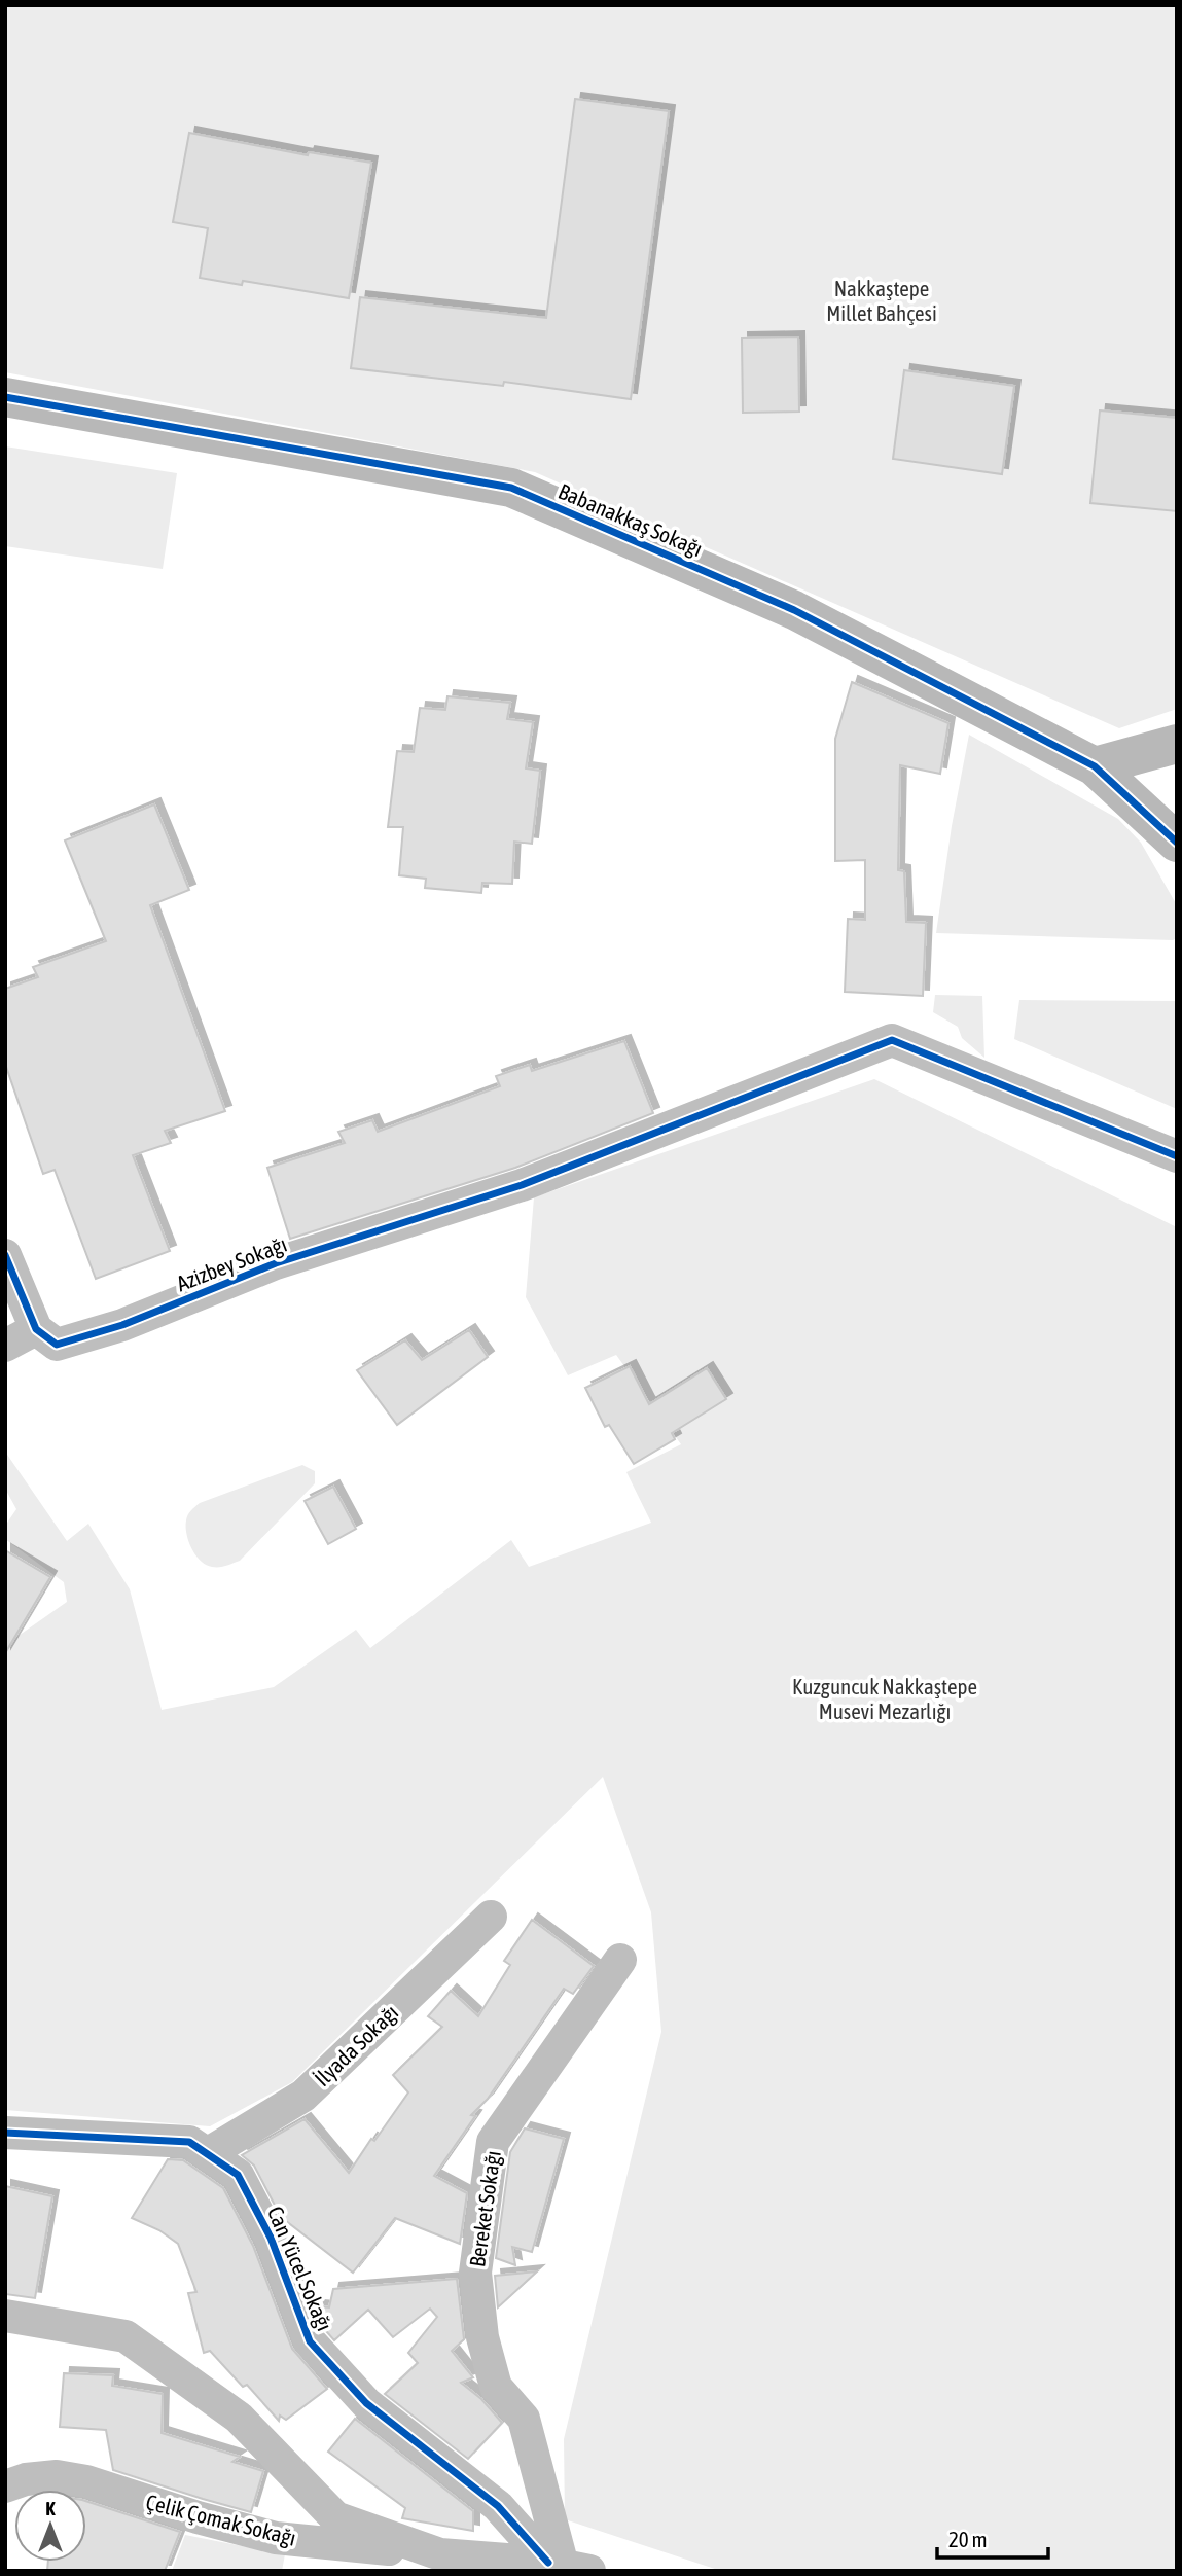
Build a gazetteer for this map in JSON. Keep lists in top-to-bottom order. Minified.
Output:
{"streets":{"street":["Babanakkaş Sokağı","Azizbey Sokağı","İlyada Sokağı","Bereket Sokağı","Can Yücel Sokağı","Çelik Çomak Sokağı"]},"crossings":[["İlyada Sokağı","Can Yücel Sokağı"],["Bereket Sokağı","Can Yücel Sokağı"]],"parks":["Nakkaştepe Millet Bahçesi","Kuzguncuk Nakkaştepe Musevi Mezarlığı"],"scale_bar":"20 m","north":"top"}
